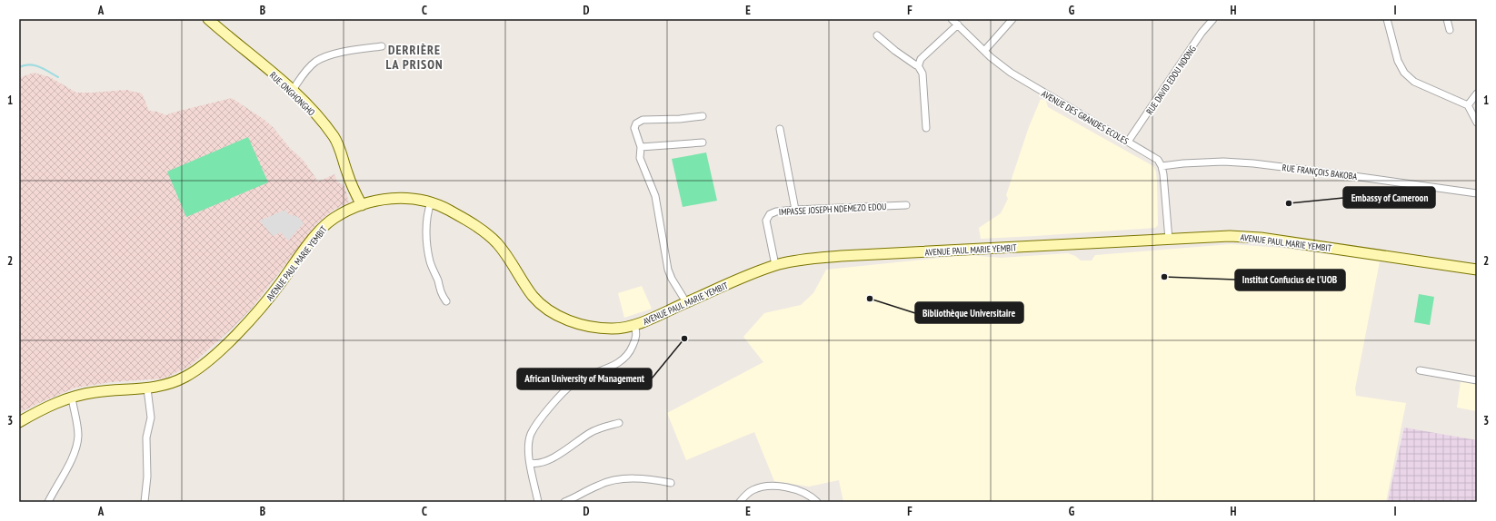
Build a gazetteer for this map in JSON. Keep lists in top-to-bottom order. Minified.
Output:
{"streets":{"main road":["RUE ONGHONGHO","AVENUE PAUL MARIE YEMBIT"],"street":["RUE DAVID EDOU NDONG","AVENUE DES GRANDES ECOLES","RUE FRANÇOIS BAKOBA","IMPASSE JOSEPH NDEMEZO EDOU"]},"crossings":[["RUE DAVID EDOU NDONG","AVENUE DES GRANDES ECOLES"],["RUE ONGHONGHO","AVENUE PAUL MARIE YEMBIT"],["AVENUE DES GRANDES ECOLES","RUE FRANÇOIS BAKOBA"],["IMPASSE JOSEPH NDEMEZO EDOU","AVENUE PAUL MARIE YEMBIT"]],"districts":["DERRIÈRE LA PRISON"],"places":["Embassy of Cameroon","Institut Confucius de l'UOB","Bibliothèque Universitaire","African University of Management"],"grid":{"columns":["A","B","C","D","E","F","G","H","I"],"rows":["1","2","3"]}}
